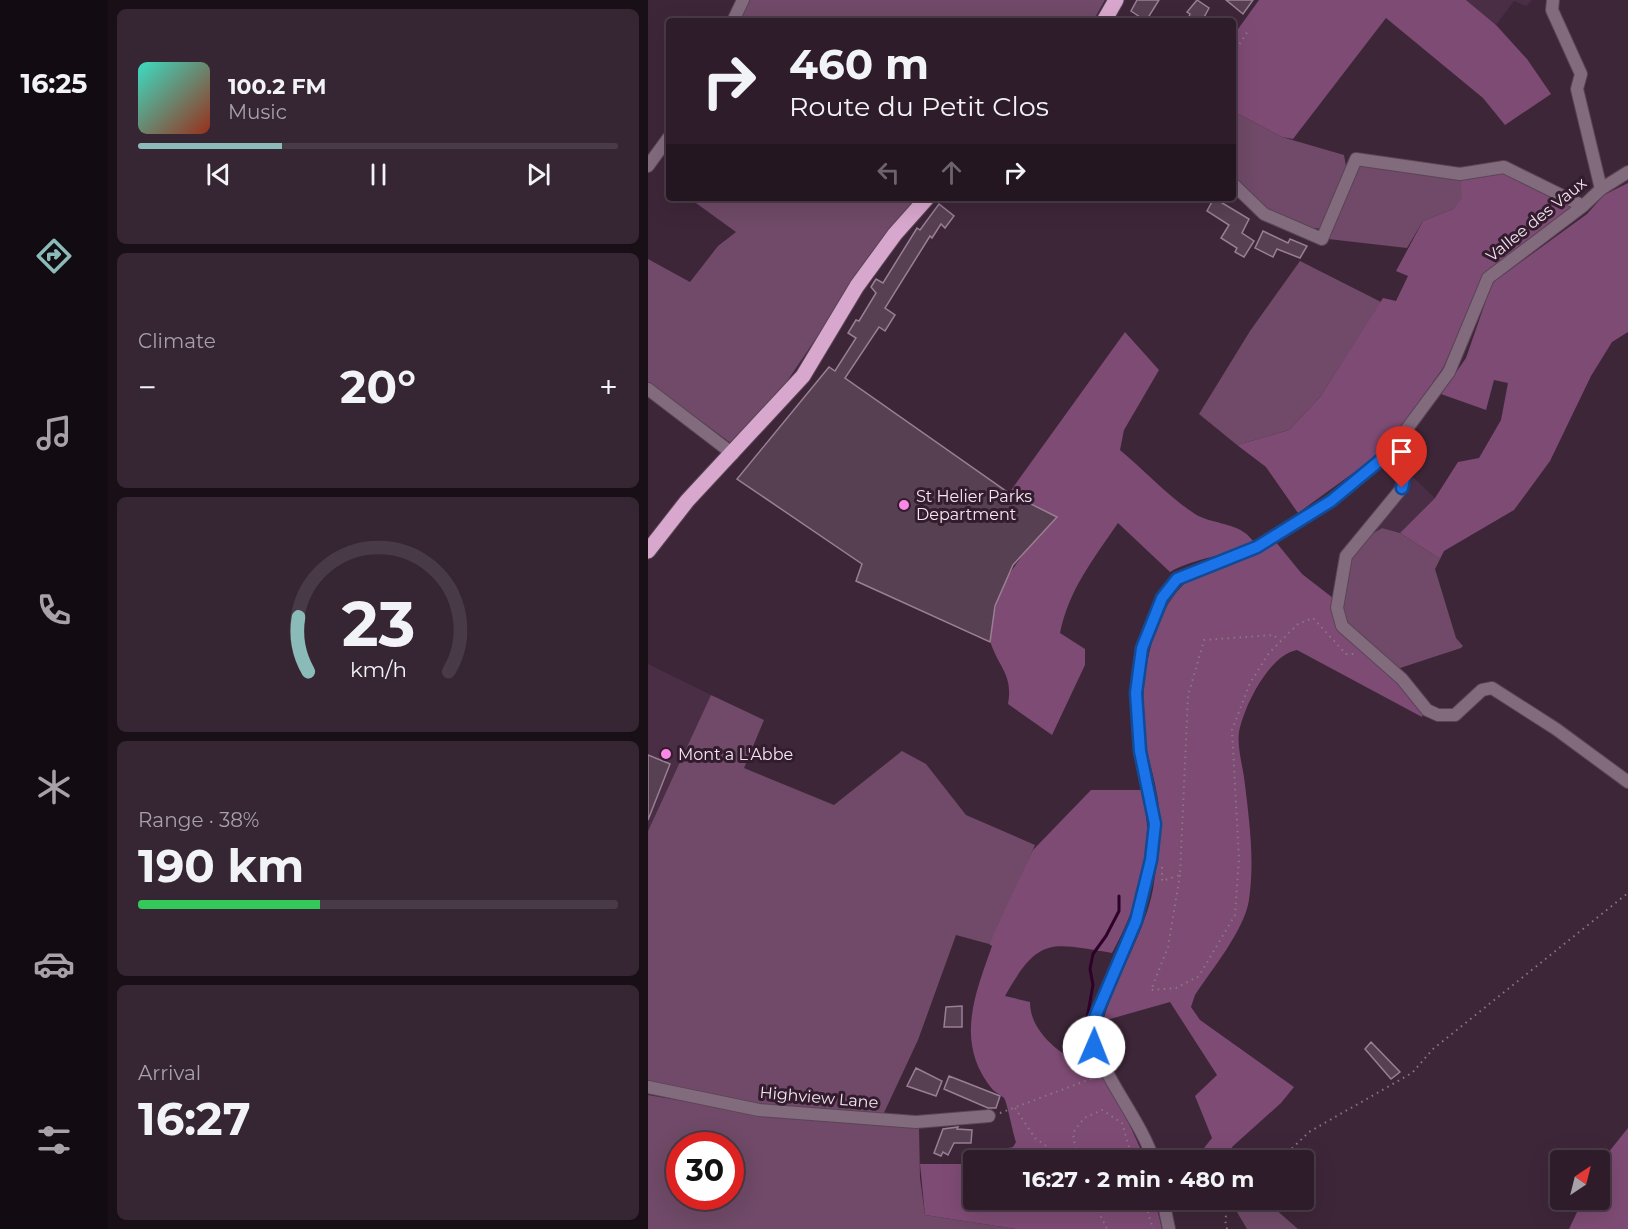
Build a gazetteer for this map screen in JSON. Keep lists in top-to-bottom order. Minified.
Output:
{"streets":{"street":["Vallee des Vaux","Highview Lane"]},"places":["St Helier Parks Department","Mont a L'Abbe"],"north":"top right","page":{"tabs":"16:25","turn":["460 m","Route du Petit Clos"],"song":["100.2 FM","Music"],"tile":["Climate",["Range · 38%","190 km"],["Arrival","16:27"]],"heat":["−","20°","+"],"limit":"30","trip":"16:27 · 2 min · 480 m","gauge":["23","km/h"]}}
